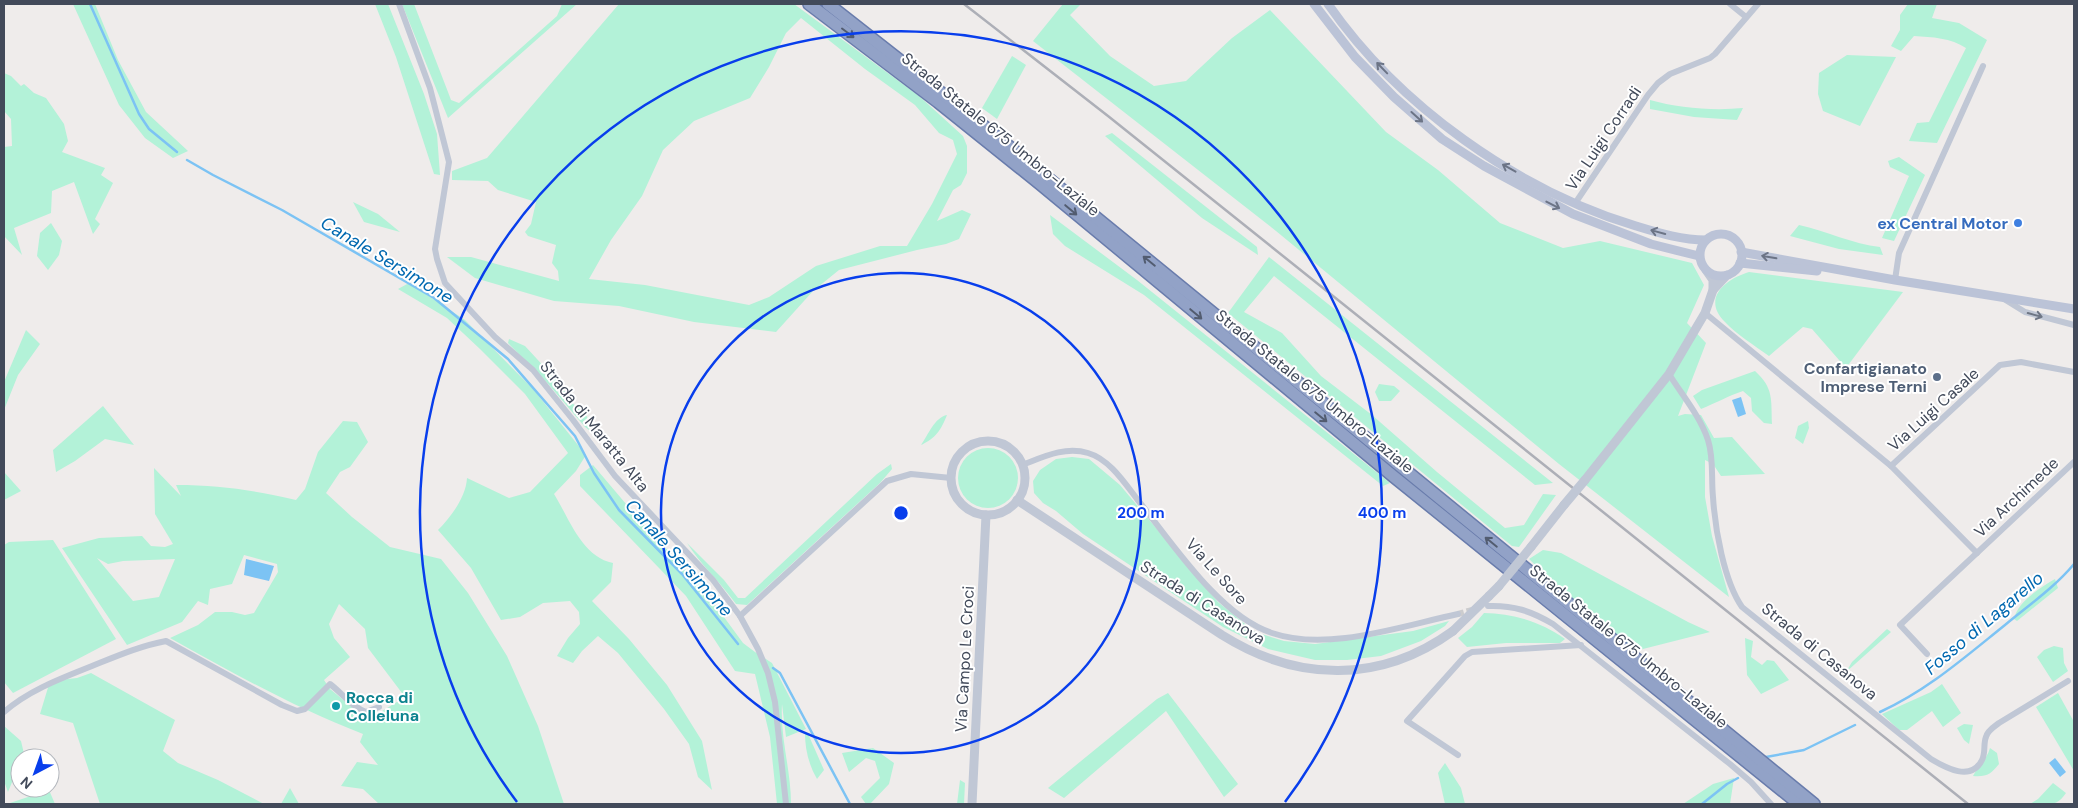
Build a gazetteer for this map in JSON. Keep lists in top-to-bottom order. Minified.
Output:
{"streets":{"highway":["Strada Statale 675 Umbro-Laziale"],"street":["Via Luigi Corradi","Via Luigi Casale","Strada di Maratta Alta","Via Archimede","Via Le Sore","Strada di Casanova","Via Campo Le Croci"]},"crossings":[["Via Luigi Casale","Via Archimede"],["Via Le Sore","Strada di Casanova"],["Via Le Sore","Via Campo Le Croci"],["Strada di Casanova","Via Campo Le Croci"]],"water":["Canale Sersimone","Fosso di Lagarello"],"places":["ex Central Motor","Confartigianato Imprese Terni","Rocca di Colleluna"],"north":"bottom left","rings":["200 m","400 m"]}
